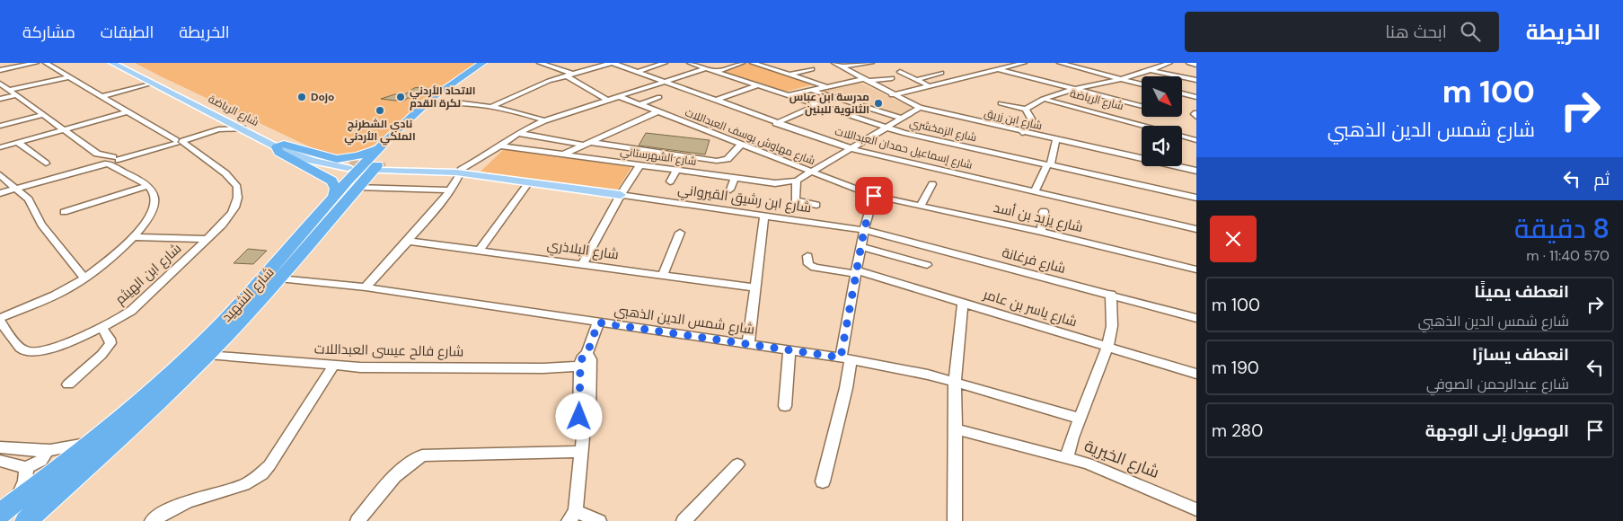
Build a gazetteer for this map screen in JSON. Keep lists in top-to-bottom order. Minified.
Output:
{"streets":{"highway":["شارع الشهيد"],"main road":["شارع الرياضة","شارع ابن رشيق القيرواني"],"street":["شارع ابن زريق","شارع الزمخشري","شارع مهاوش يوسف العبداللات","شارع إسماعيل حمدان العبداللات","شارع الشهرستاني","شارع يزيد بن أسد","شارع البلاذري","شارع فرغانة","شارع ابن الهيثم","شارع ياسر بن عامر","شارع شمس الدين الذهبي","شارع فالح عيسى العبداللات","شارع الخيرية"]},"crossings":[["شارع ابن زريق","شارع الشهرستاني"],["شارع الزمخشري","شارع الشهرستاني"],["شارع مهاوش يوسف العبداللات","شارع الشهرستاني"],["شارع مهاوش يوسف العبداللات","شارع يزيد بن أسد"],["شارع إسماعيل حمدان العبداللات","شارع الشهرستاني"],["شارع ابن رشيق القيرواني","شارع فرغانة"],["شارع فرغانة","شارع الخيرية"],["شارع الشهيد","شارع شمس الدين الذهبي"],["شارع الشهيد","شارع فالح عيسى العبداللات"],["شارع ياسر بن عامر","شارع الخيرية"],["شارع شمس الدين الذهبي","شارع الخيرية"]],"places":["Dojo","الاتحاد الأردني لكرة القدم","مدرسة ابن عباس الثانوية للبنين","نادي الشطرنج الملكي الأردني"],"north":"bottom right","page":{"header":"الخريطة","search":"ابحث هنا","nav":["الخريطة","الطبقات","مشاركة"],"turn":["100 m","شارع شمس الدين الذهبي"],"then":"ثم","heading":["8 دقيقة","570 m · 11:40"],"list":[{"name":"انعطف يمينًا","note":"شارع شمس الدين الذهبي","value":"100 m"},{"name":"انعطف يسارًا","note":"شارع عبدالرحمن الصوفي","value":"190 m"},{"name":"الوصول إلى الوجهة","value":"280 m"}]}}
